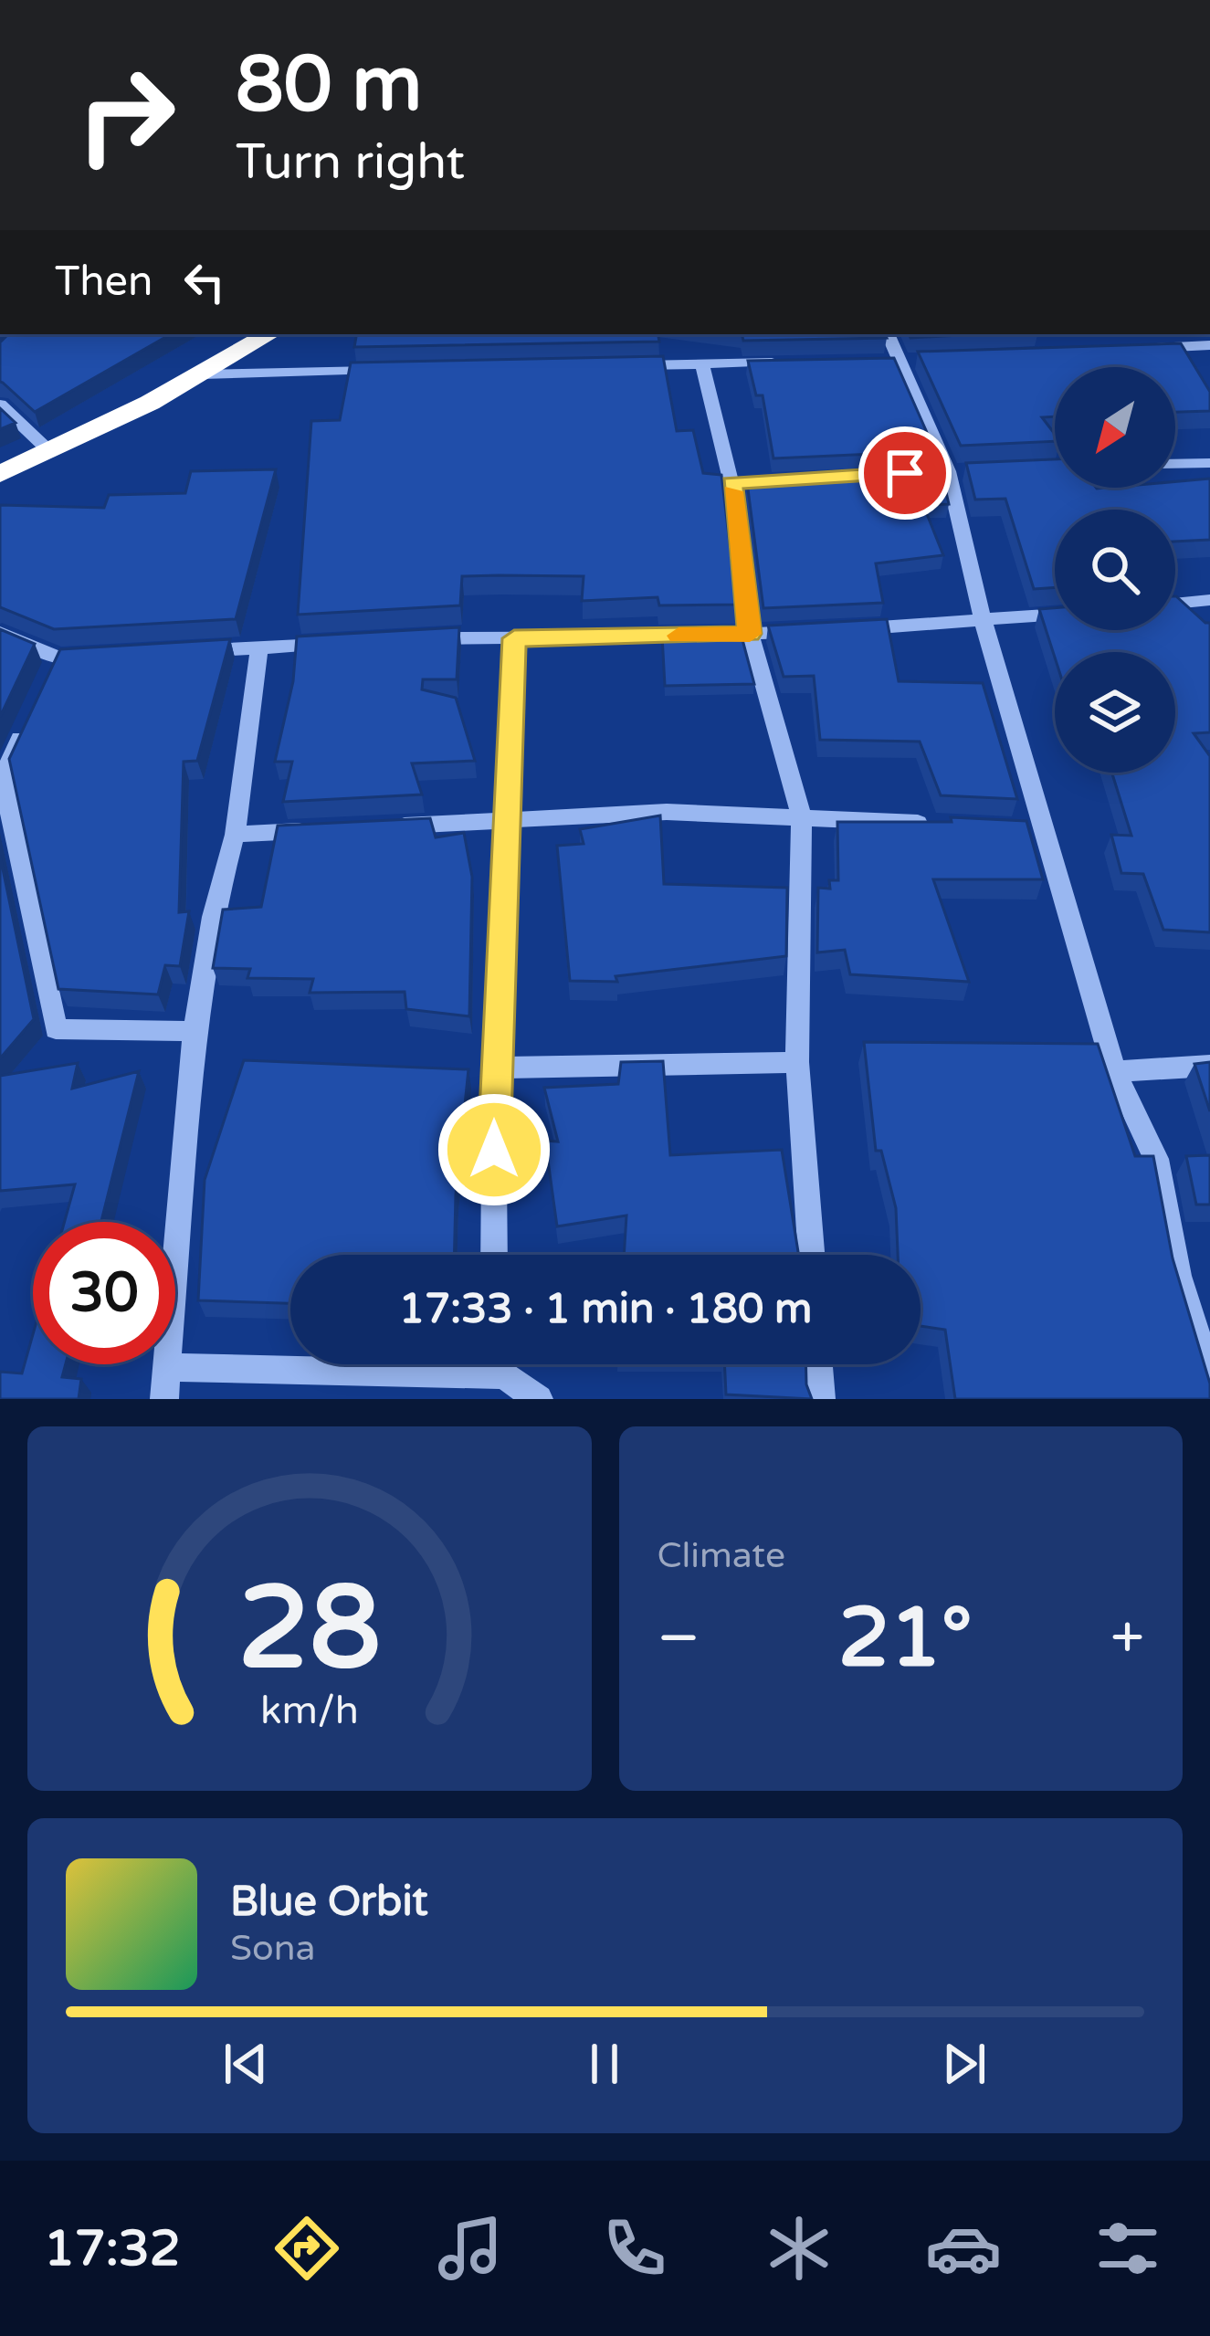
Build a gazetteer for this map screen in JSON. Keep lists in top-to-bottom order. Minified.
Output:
{"north":"bottom left","page":{"turn":["80 m","Turn right"],"then":"Then","limit":"30","trip":"17:33 · 1 min · 180 m","tile":"Climate","heat":["−","21°","+"],"song":["Blue Orbit","Sona"],"tabs":"17:32","gauge":["28","km/h"]}}
